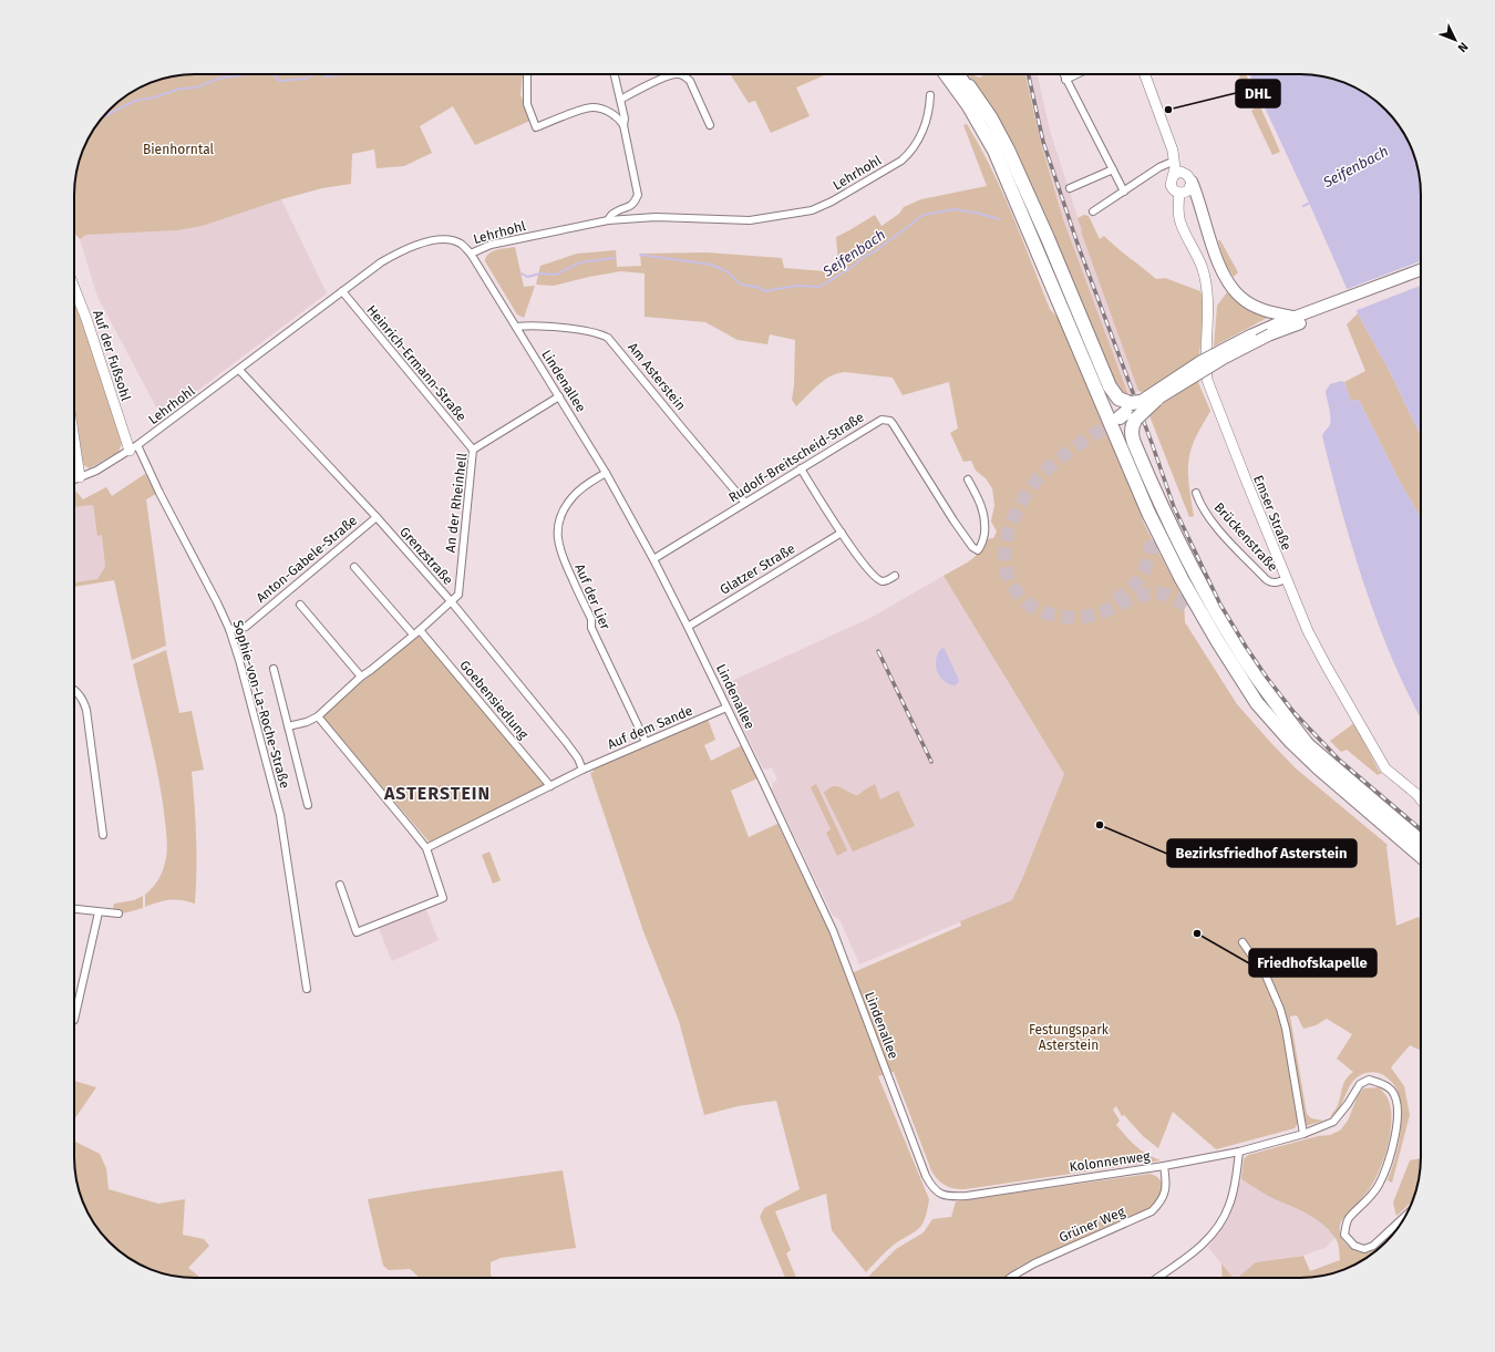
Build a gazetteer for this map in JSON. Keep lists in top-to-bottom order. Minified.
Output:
{"streets":{"street":["Lehrhohl","Auf der Fußsohl","Heinrich-Ermann-Straße","Am Asterstein","Lindenallee","Rudolf-Breitscheid-Straße","An der Rheinhell","Emser Straße","Brückenstraße","Grenzstraße","Anton-Gabele-Straße","Glatzer Straße","Auf der Lier","Goebensiedlung","Sophie-von-La-Roche-Straße","Auf dem Sande","Kolonnenweg","Grüner Weg"]},"crossings":[["Lehrhohl","Auf der Fußsohl"],["Lehrhohl","Heinrich-Ermann-Straße"],["Lehrhohl","Lindenallee"],["Lehrhohl","Grenzstraße"],["Lehrhohl","Sophie-von-La-Roche-Straße"],["Auf der Fußsohl","Sophie-von-La-Roche-Straße"],["Heinrich-Ermann-Straße","An der Rheinhell"],["Am Asterstein","Lindenallee"],["Am Asterstein","Rudolf-Breitscheid-Straße"],["Lindenallee","Rudolf-Breitscheid-Straße"],["Lindenallee","An der Rheinhell"],["Lindenallee","Glatzer Straße"],["Lindenallee","Auf der Lier"],["Lindenallee","Auf dem Sande"],["Lindenallee","Kolonnenweg"],["An der Rheinhell","Grenzstraße"],["Emser Straße","Brückenstraße"],["Grenzstraße","Anton-Gabele-Straße"],["Grenzstraße","Auf dem Sande"],["Anton-Gabele-Straße","Sophie-von-La-Roche-Straße"],["Auf der Lier","Auf dem Sande"],["Kolonnenweg","Grüner Weg"]],"districts":["ASTERSTEIN"],"water":["Seifenbach"],"parks":["Bienhorntal","Festungspark Asterstein"],"places":["DHL","Bezirksfriedhof Asterstein","Friedhofskapelle"],"north":"bottom right"}
